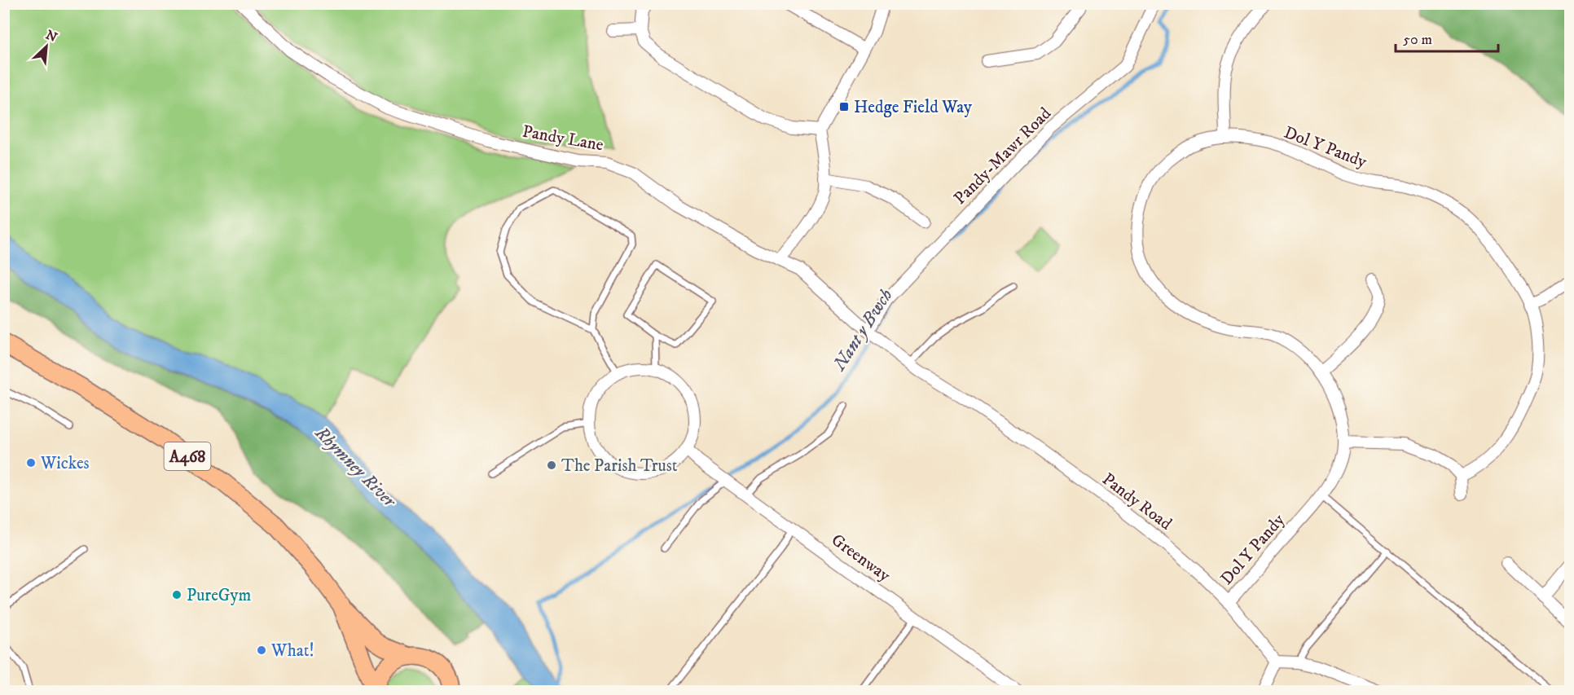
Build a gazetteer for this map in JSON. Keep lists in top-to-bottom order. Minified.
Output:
{"streets":{"main road":["A468"],"street":["Pandy Lane","Dol Y Pandy","Pandy-Mawr Road","Pandy Road","Greenway"]},"crossings":[["Pandy Lane","Pandy-Mawr Road"],["Pandy Lane","Pandy Road"],["Dol Y Pandy","Pandy Road"],["Pandy-Mawr Road","Pandy Road"]],"water":["Nant y Bwch","Rhymney River"],"places":{"transit":["Hedge Field Way"],"other":["Wickes","The Parish Trust","PureGym","What!"]},"scale_bar":"50 m","north":"top right"}
